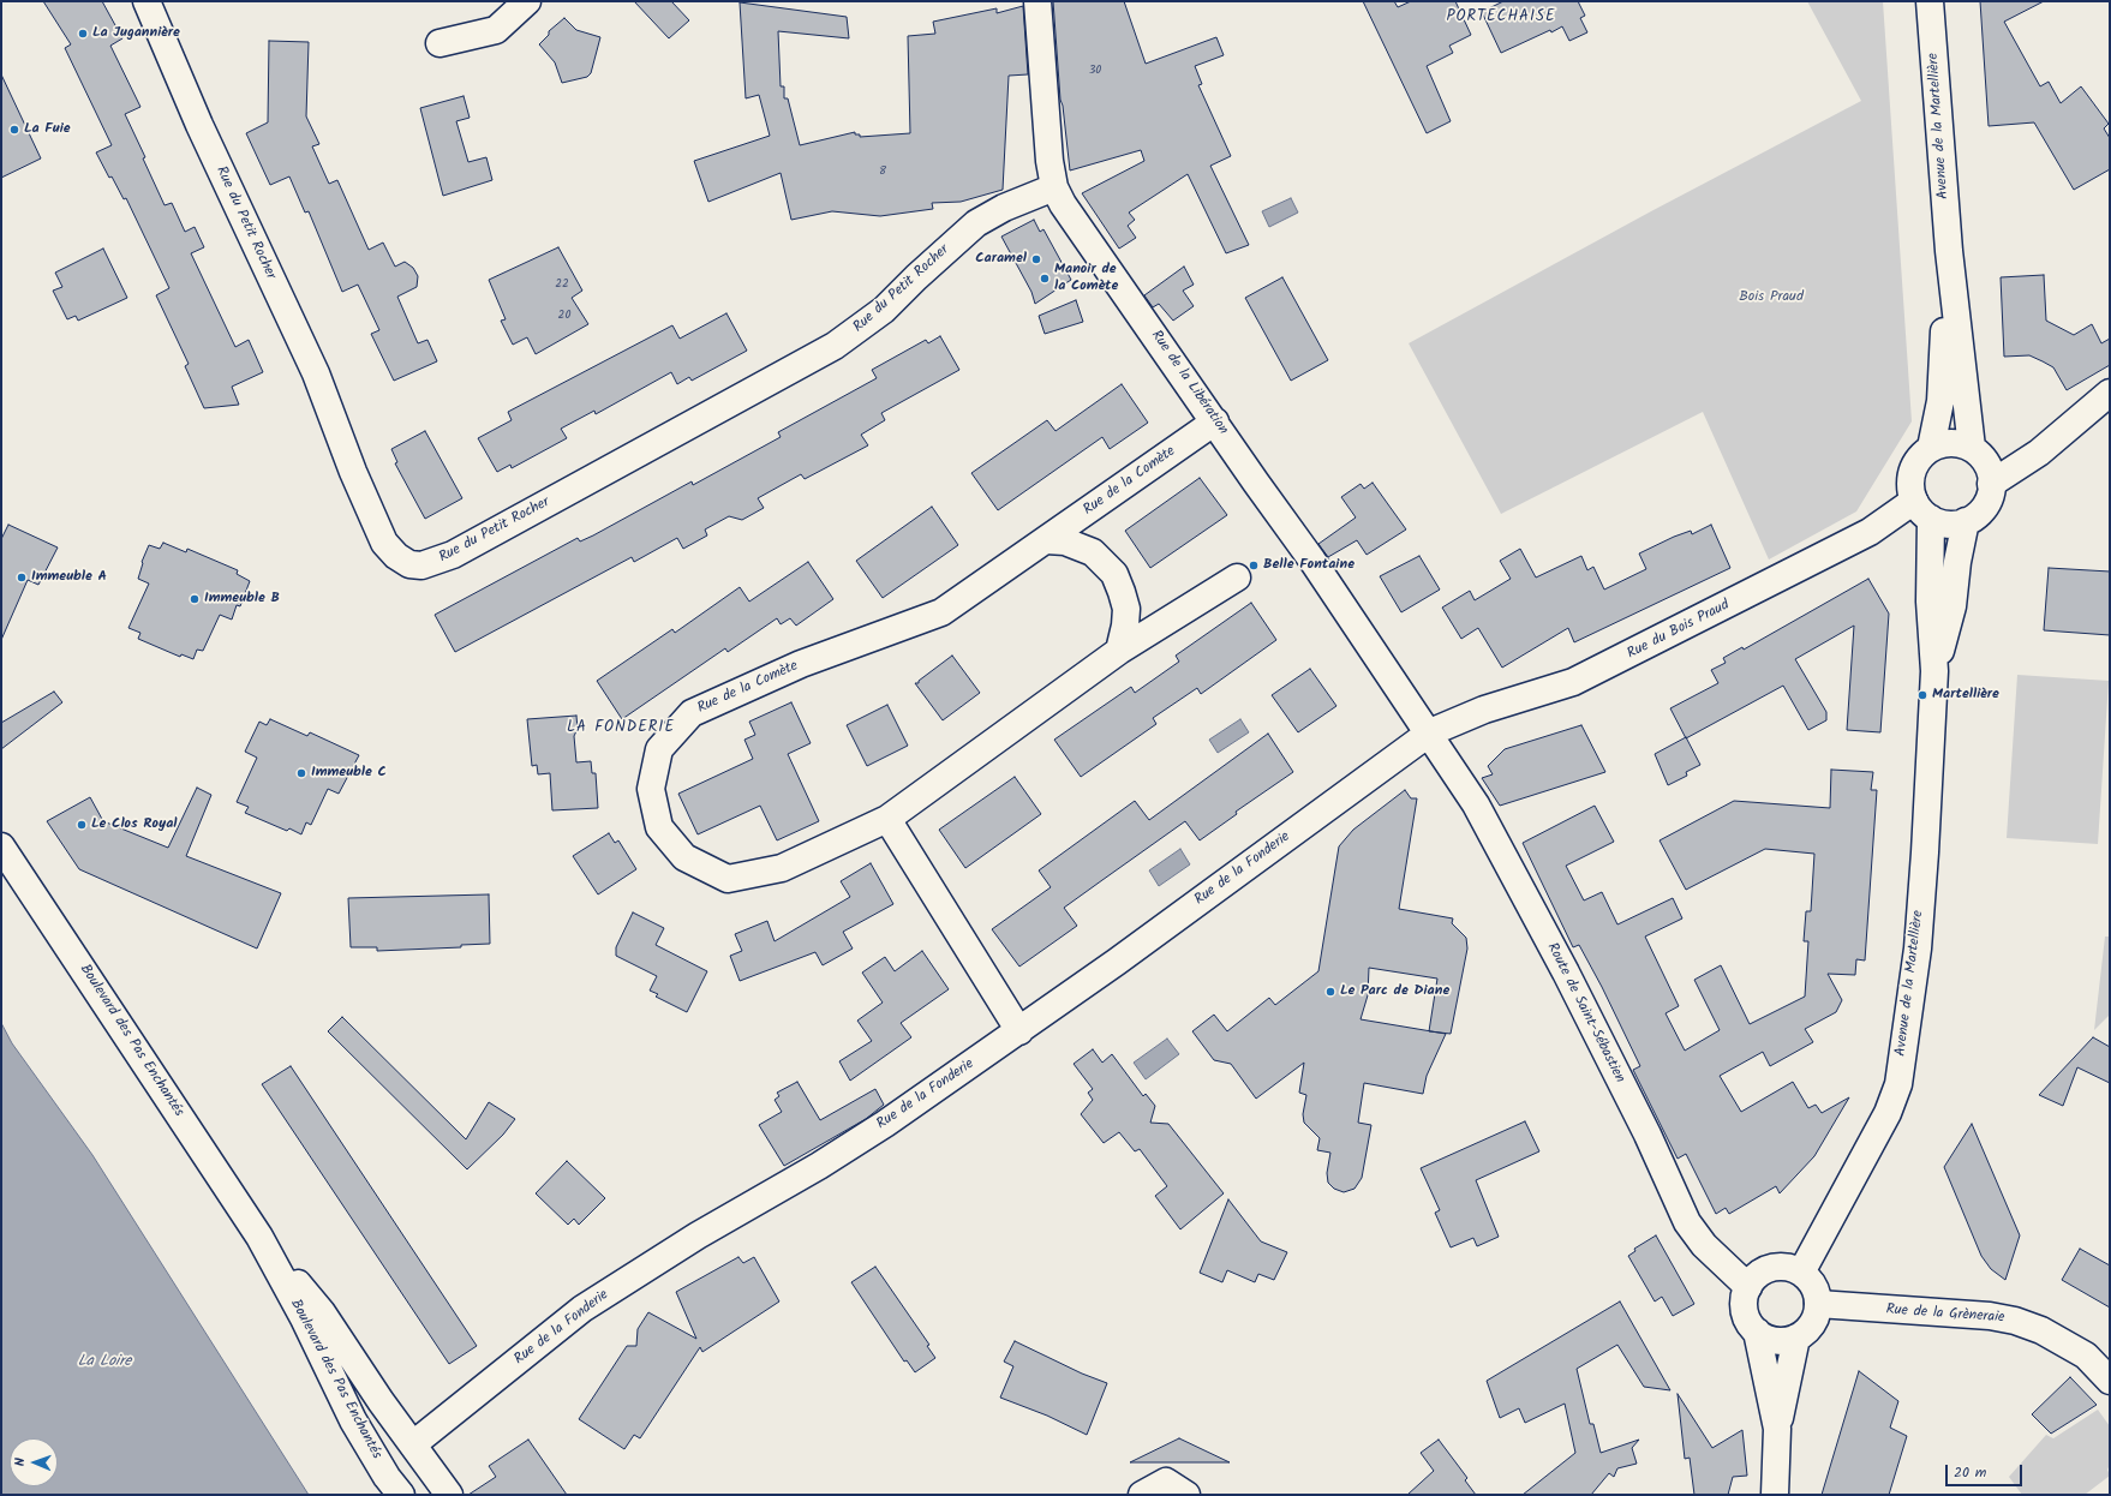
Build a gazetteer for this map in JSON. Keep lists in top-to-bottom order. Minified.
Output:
{"streets":{"street":["Avenue de la Martellière","Rue du Petit Rocher","Rue de la Libération","Rue de la Comète","Rue du Bois Praud","Rue de la Fonderie","Route de Saint-Sébastien","Boulevard des Pas Enchantés","Rue de la Grèneraie"]},"crossings":[["Avenue de la Martellière","Rue du Bois Praud"],["Avenue de la Martellière","Route de Saint-Sébastien"],["Avenue de la Martellière","Rue de la Grèneraie"],["Rue du Petit Rocher","Rue de la Libération"],["Rue de la Libération","Rue de la Comète"],["Rue de la Libération","Rue du Bois Praud"],["Rue de la Libération","Rue de la Fonderie"],["Rue de la Libération","Route de Saint-Sébastien"],["Rue du Bois Praud","Rue de la Fonderie"],["Rue du Bois Praud","Route de Saint-Sébastien"],["Rue de la Fonderie","Route de Saint-Sébastien"],["Rue de la Fonderie","Boulevard des Pas Enchantés"],["Route de Saint-Sébastien","Rue de la Grèneraie"]],"districts":["PORTECHAISE","LA FONDERIE"],"water":["La Loire"],"parks":["Bois Praud"],"places":["La Jugannière","La Fuie","Caramel","Manoir de la Comète","Belle Fontaine","Immeuble A","Immeuble B","Martellière","Immeuble C","Le Clos Royal","Le Parc de Diane"],"house_numbers":["30","8","22","20"],"scale_bar":"20 m","north":"left"}
